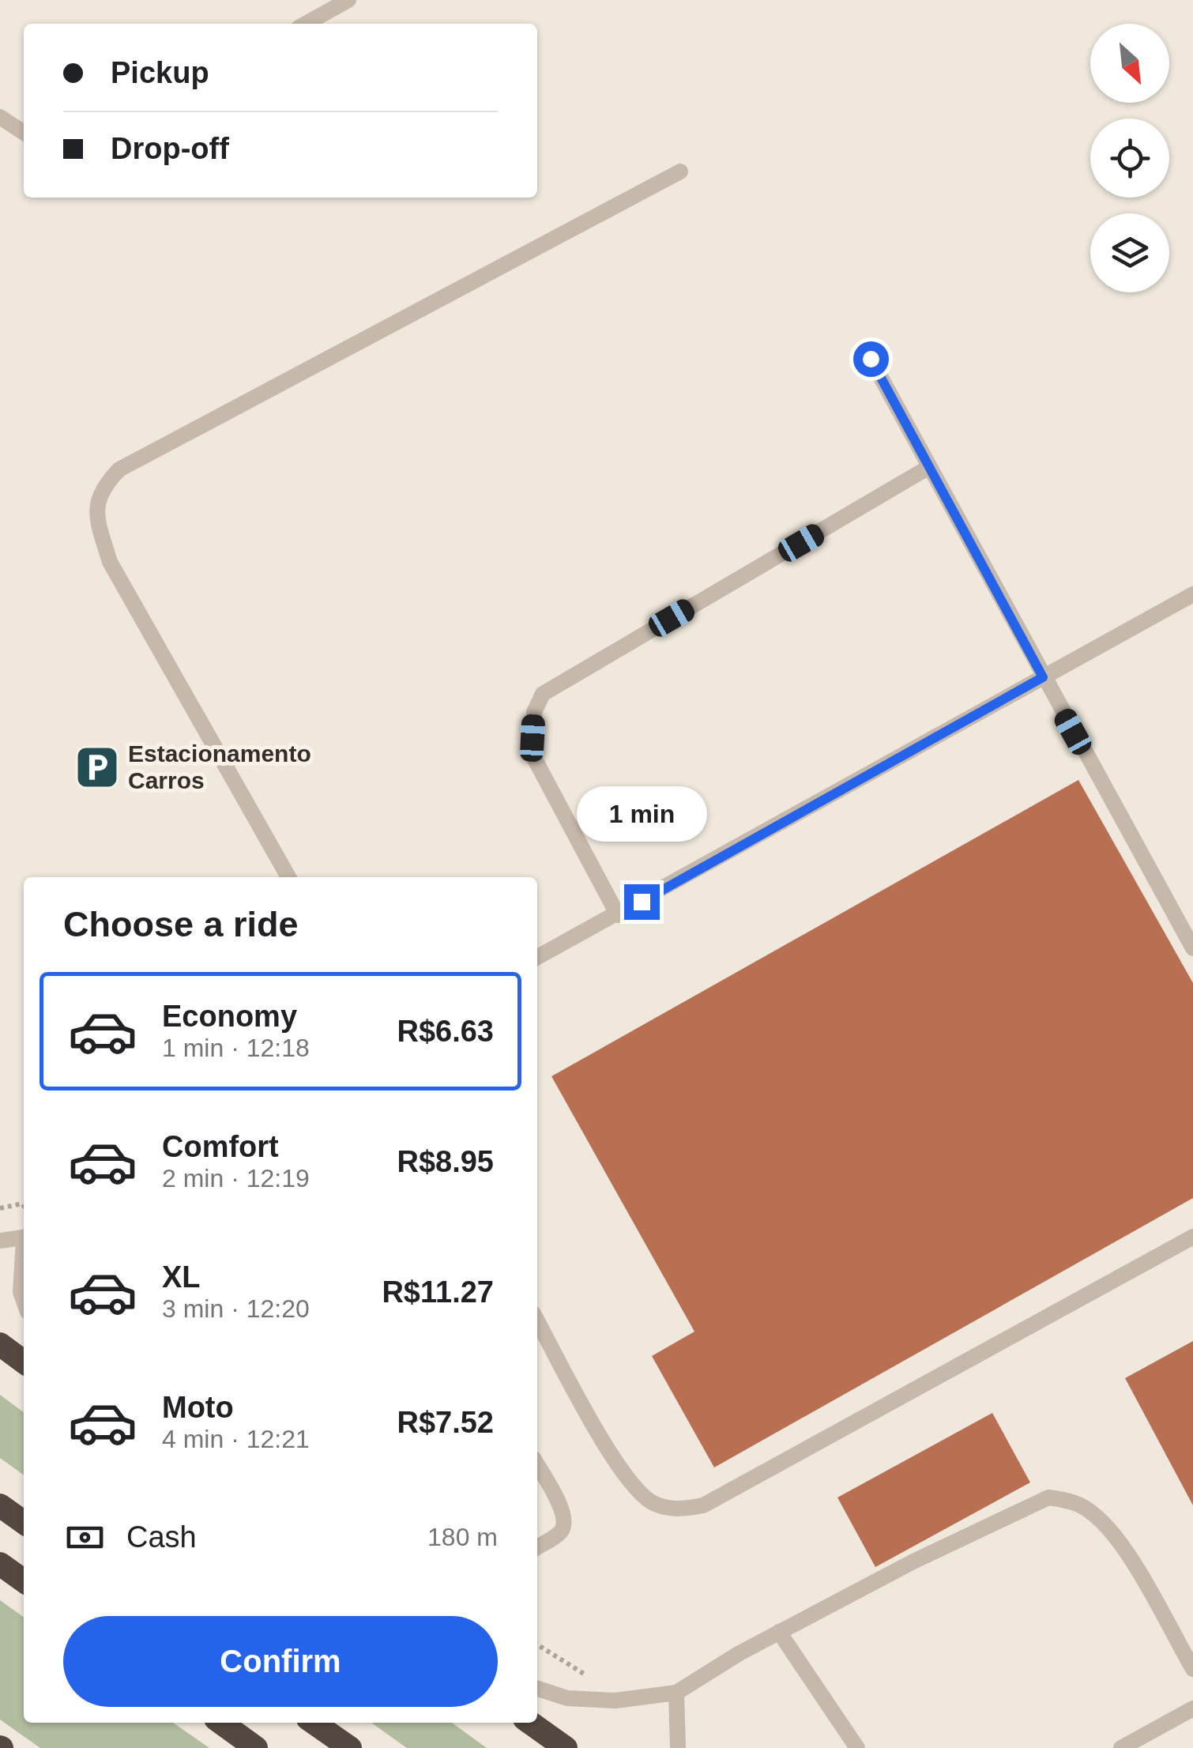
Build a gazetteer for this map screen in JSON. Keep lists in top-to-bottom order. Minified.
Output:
{"places":{"parking":["Estacionamento Carros"]},"north":"bottom right","page":{"banner":["Pickup","Drop-off"],"bubble":"1 min","heading":"Choose a ride","list":[{"name":"Economy","note":"1 min · 12:18","value":"R$6.63"},{"name":"Comfort","note":"2 min · 12:19","value":"R$8.95"},{"name":"XL","note":"3 min · 12:20","value":"R$11.27"},{"name":"Moto","note":"4 min · 12:21","value":"R$7.52"}],"pay":["Cash","180 m"],"buttons":"Confirm"}}
